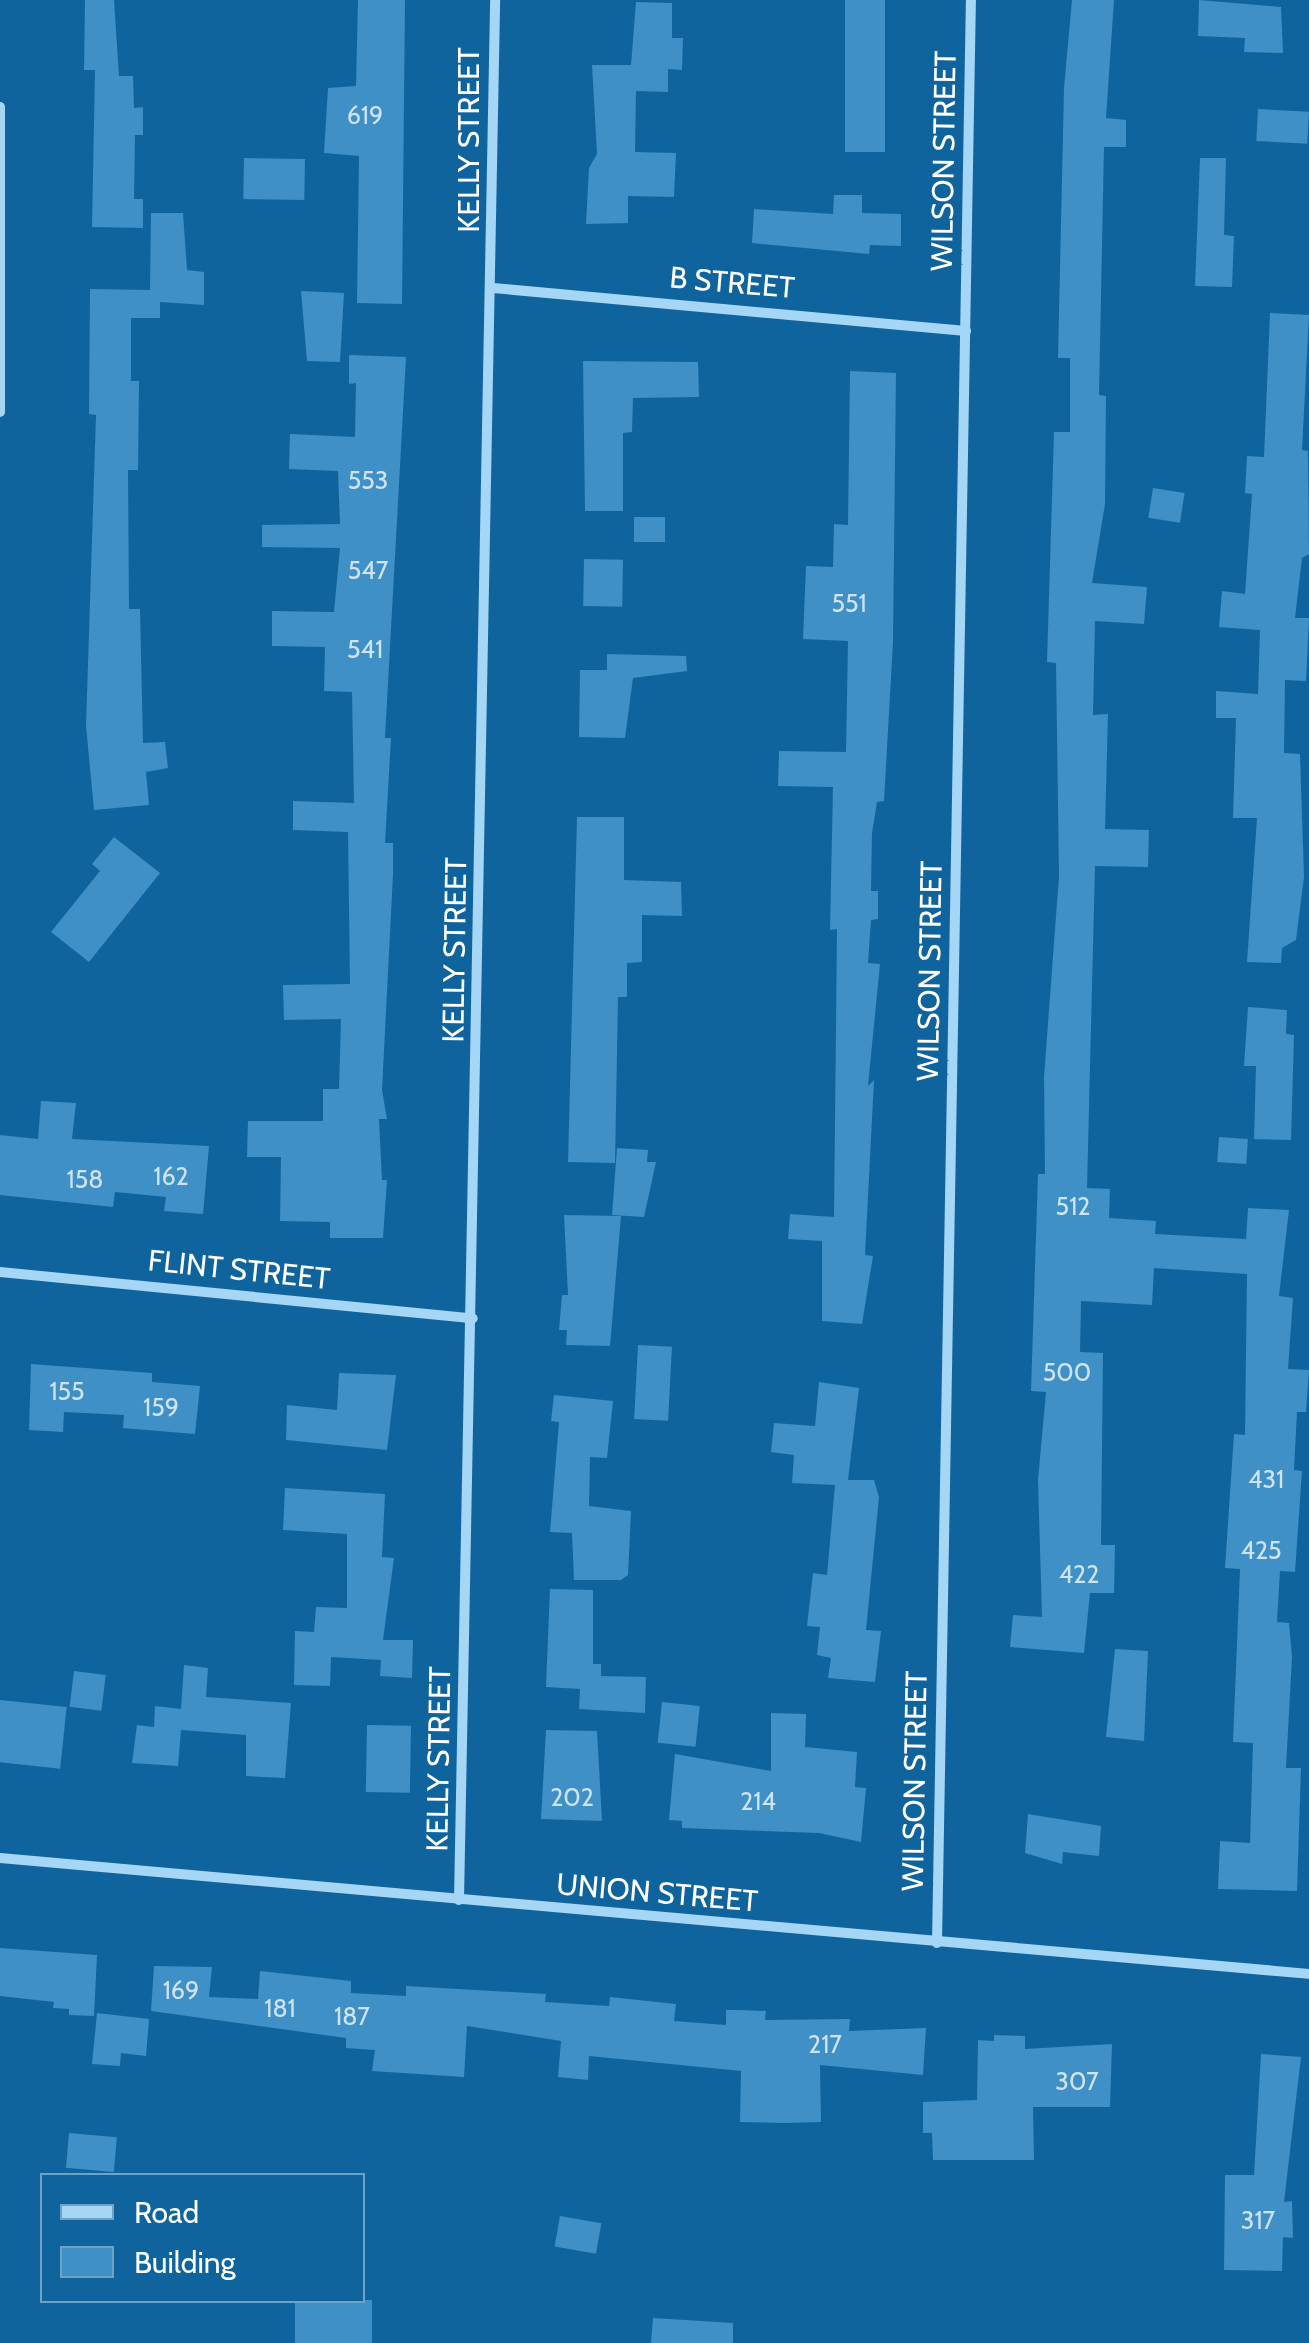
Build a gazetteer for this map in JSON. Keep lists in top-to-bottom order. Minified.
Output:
{"streets":{"street":["KELLY STREET","WILSON STREET","B STREET","FLINT STREET","UNION STREET"]},"crossings":[["KELLY STREET","B STREET"],["KELLY STREET","FLINT STREET"],["KELLY STREET","UNION STREET"],["WILSON STREET","B STREET"],["WILSON STREET","UNION STREET"]],"house_numbers":["619","553","547","551","541","162","158","512","500","155","159","431","425","422","202","214","169","181","187","217","307","317"],"legend":["Road","Building"]}
